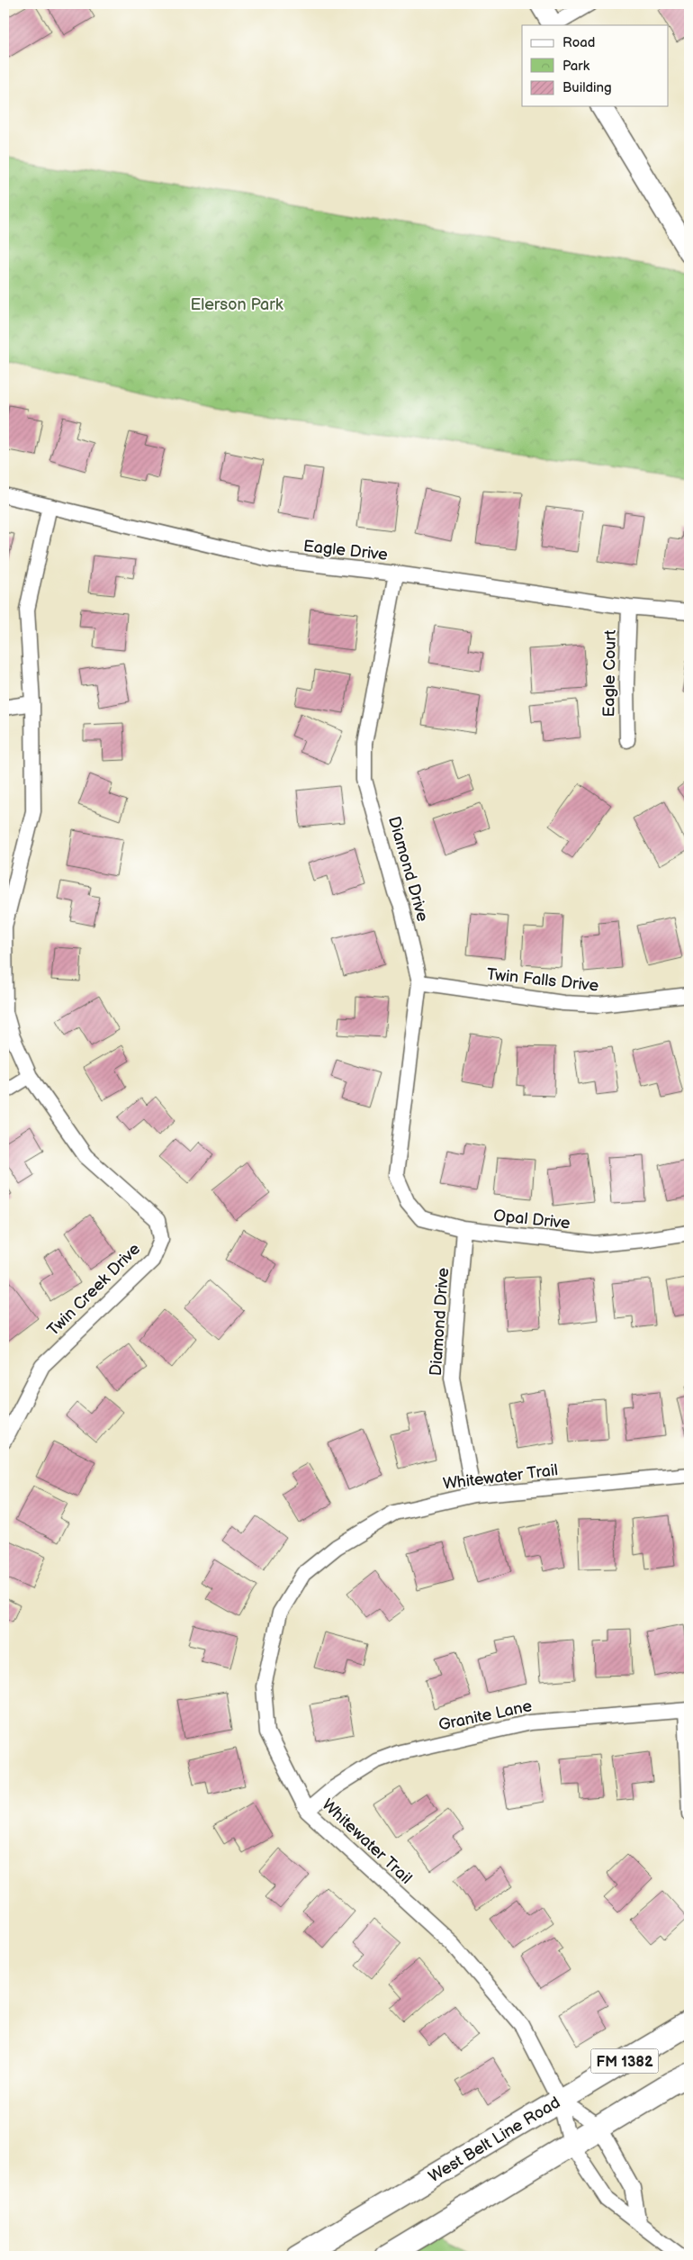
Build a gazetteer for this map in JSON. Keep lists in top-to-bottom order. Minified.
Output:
{"streets":{"main road":["FM 1382","West Belt Line Road"],"street":["Eagle Drive","Eagle Court","Diamond Drive","Twin Falls Drive","Opal Drive","Twin Creek Drive","Whitewater Trail","Granite Lane"]},"crossings":[["Eagle Drive","Eagle Court"],["Eagle Drive","Diamond Drive"],["Eagle Drive","Twin Creek Drive"],["Diamond Drive","Twin Falls Drive"],["Diamond Drive","Opal Drive"],["Diamond Drive","Whitewater Trail"],["Whitewater Trail","Granite Lane"],["Whitewater Trail","FM 1382"],["Whitewater Trail","West Belt Line Road"]],"parks":["Elerson Park"],"legend":["Road","Park","Building"]}
